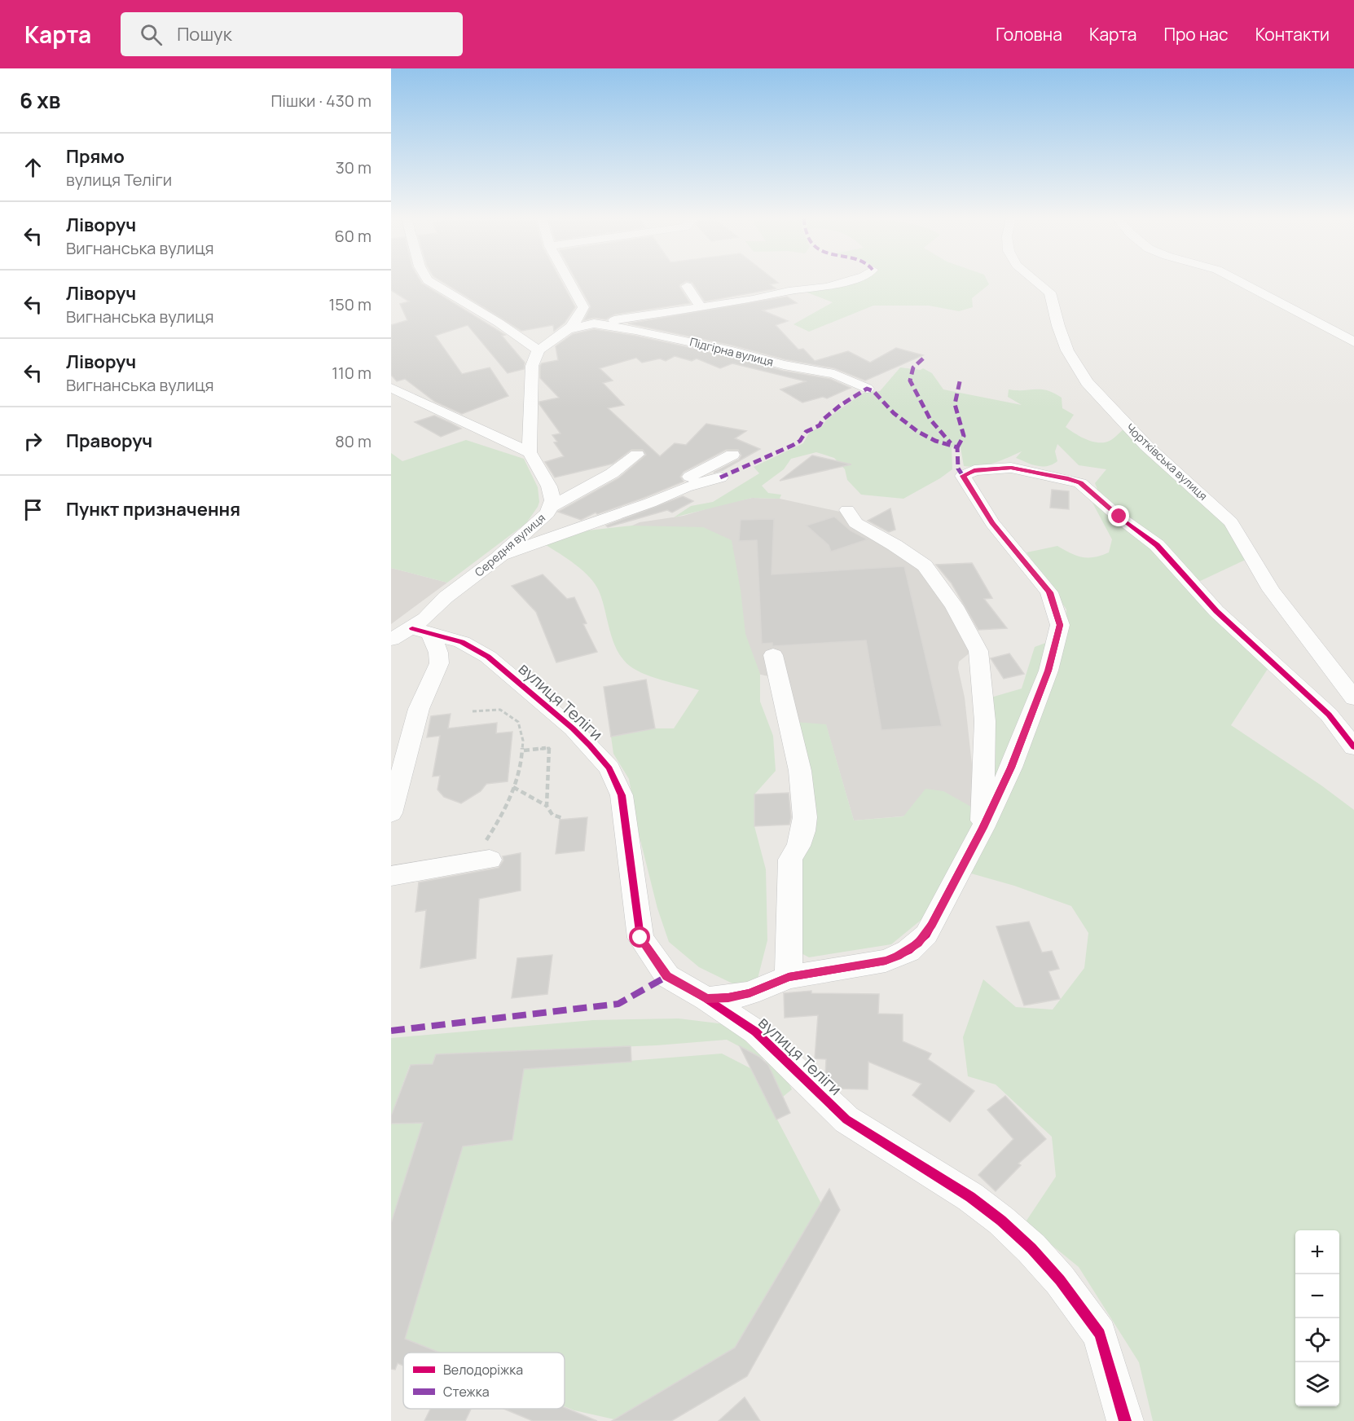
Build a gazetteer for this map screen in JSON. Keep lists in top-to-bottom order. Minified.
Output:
{"streets":{"street":["Підгірна вулиця","Чортківська вулиця","Середня вулиця","вулиця Теліги"]},"crossings":[["Середня вулиця","вулиця Теліги"]],"legend":["Велодоріжка","Стежка"],"page":{"header":"Карта","search":"Пошук","nav":["Головна","Карта","Про нас","Контакти"],"heading":["6 хв","Пішки · 430 m"],"list":[["Прямо","вулиця Теліги","30 m"],["Ліворуч","Вигнанська вулиця","60 m"],["Ліворуч","Вигнанська вулиця","150 m"],["Ліворуч","Вигнанська вулиця","110 m"],["Праворуч","80 m"],"Пункт призначення"],"map_buttons":["+","−"]}}
